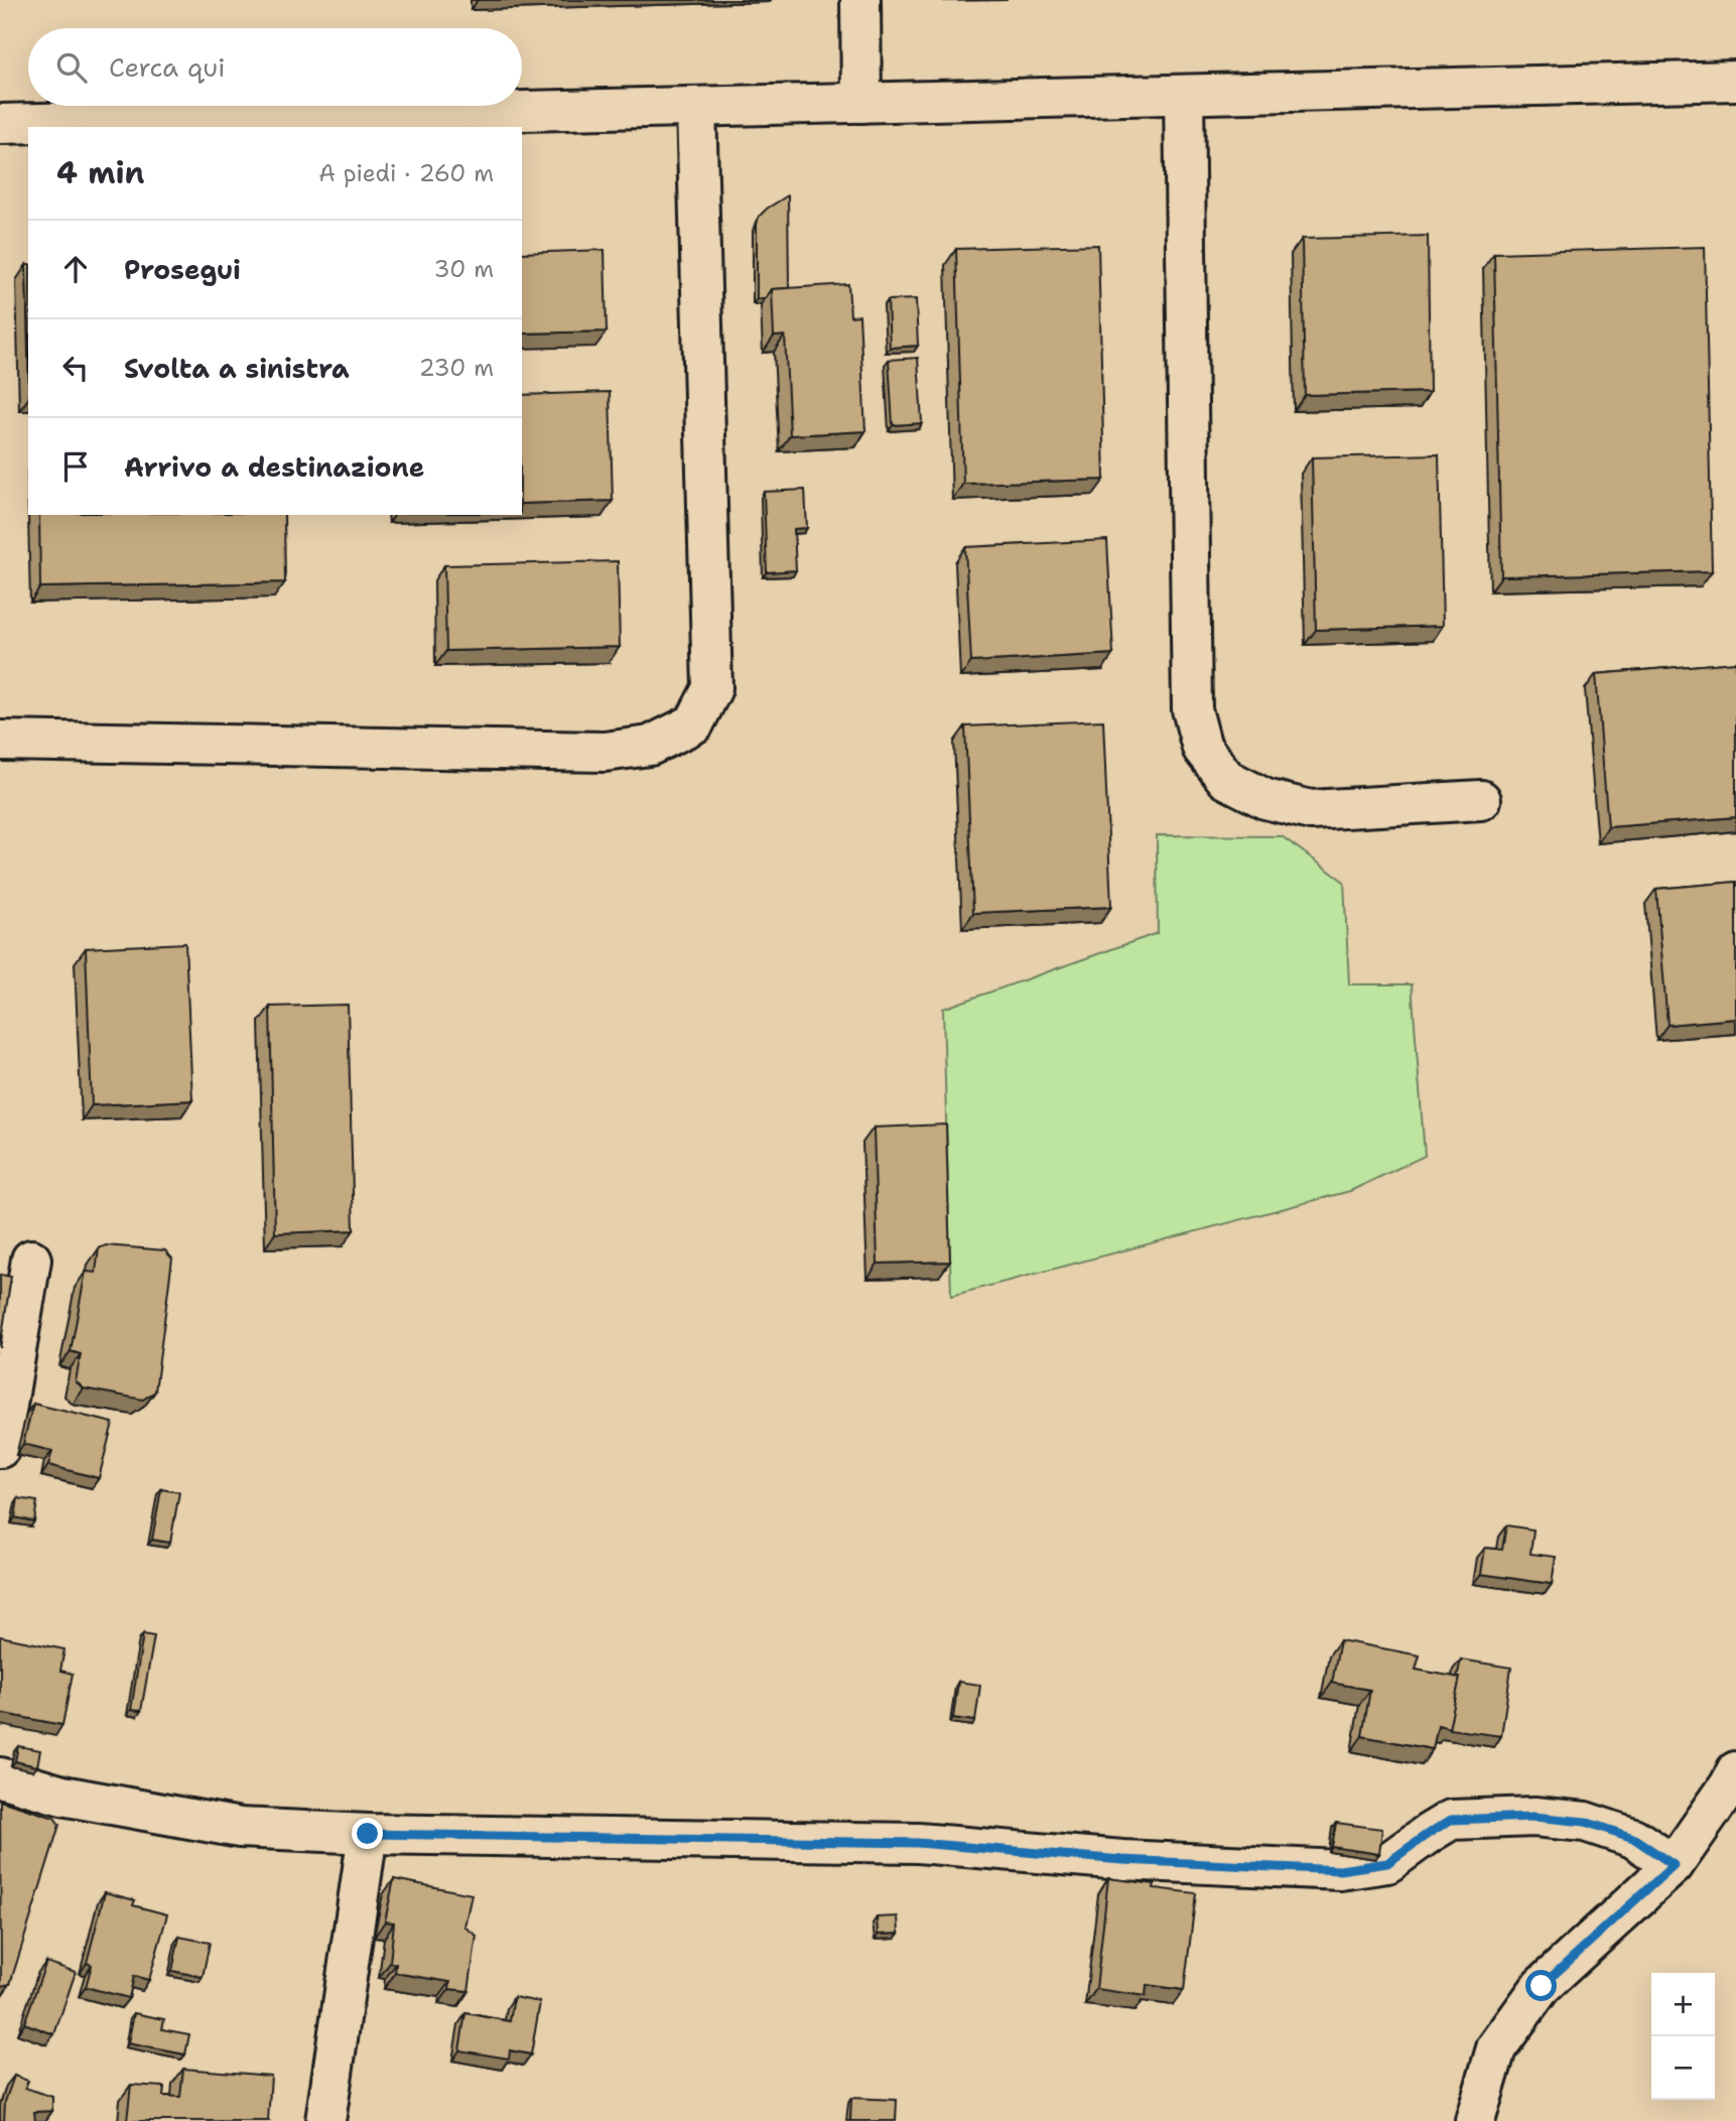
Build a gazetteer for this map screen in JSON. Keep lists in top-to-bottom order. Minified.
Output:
{"page":{"search":"Cerca qui","heading":["4 min","A piedi · 260 m"],"list":[["Prosegui","30 m"],["Svolta a sinistra","230 m"],"Arrivo a destinazione"],"map_buttons":["+","−"]}}
